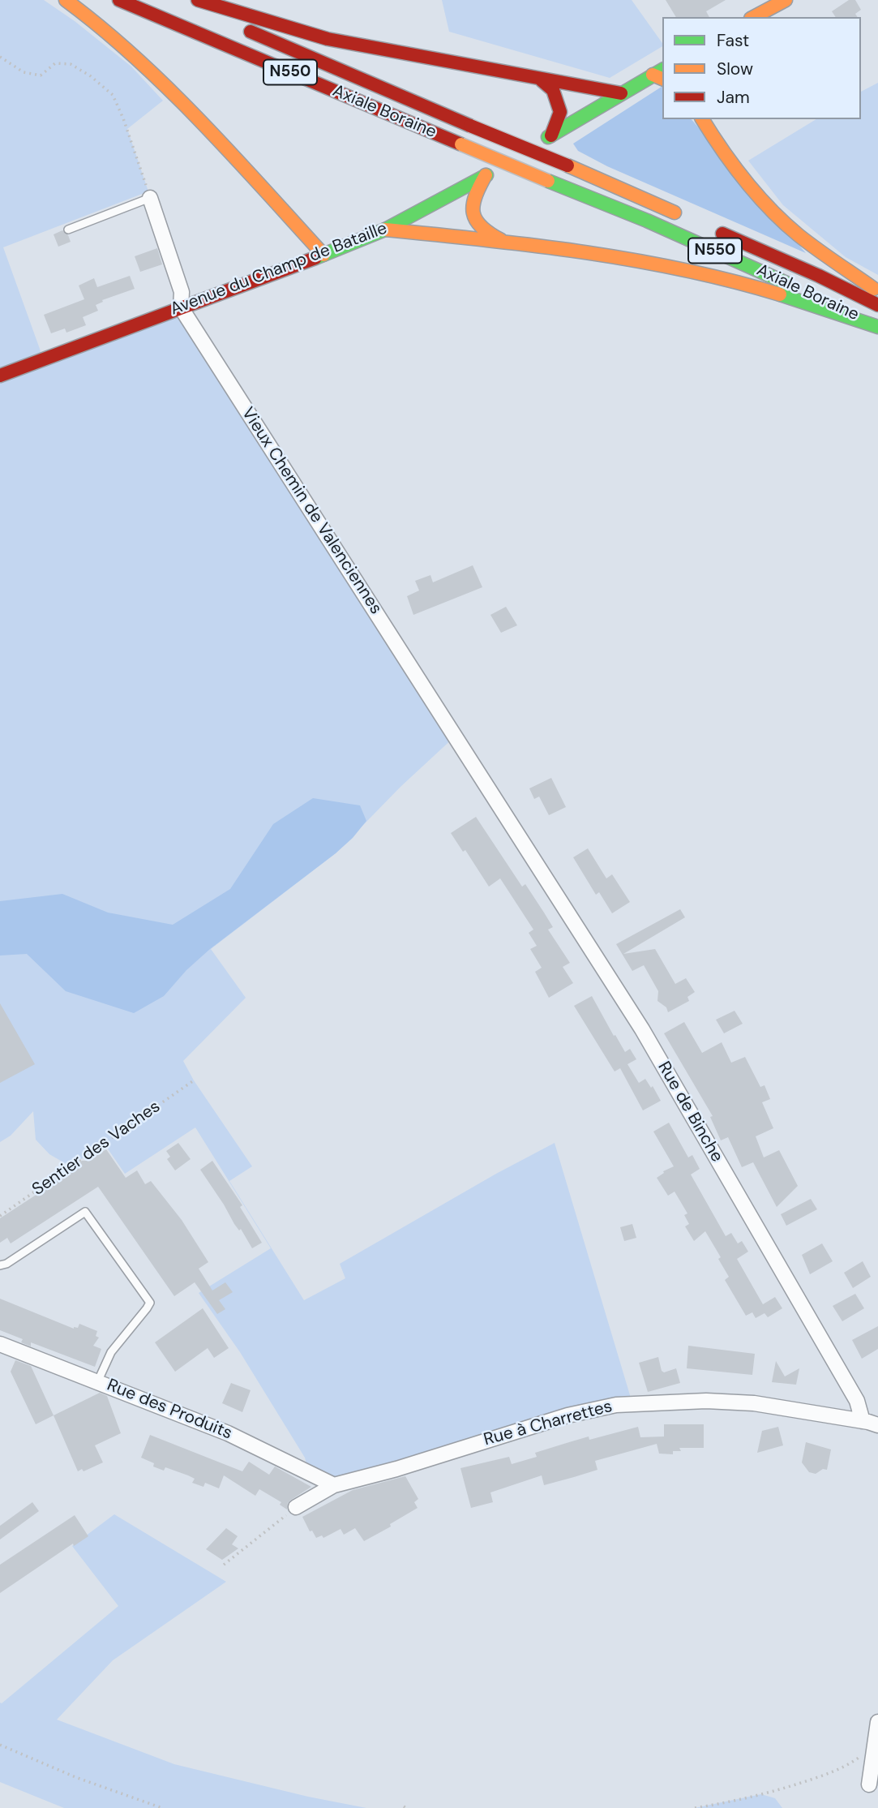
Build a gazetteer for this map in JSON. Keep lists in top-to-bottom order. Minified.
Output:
{"streets":{"main road":["N550","Axiale Boraine","Avenue du Champ de Bataille"],"street":["Vieux Chemin de Valenciennes","Rue de Binche","Rue des Produits","Rue à Charrettes"],"path":["Sentier des Vaches"]},"crossings":[["Avenue du Champ de Bataille","Vieux Chemin de Valenciennes"],["Vieux Chemin de Valenciennes","Rue de Binche"],["Rue de Binche","Rue à Charrettes"],["Rue des Produits","Rue à Charrettes"]],"legend":["Fast","Slow","Jam"]}
